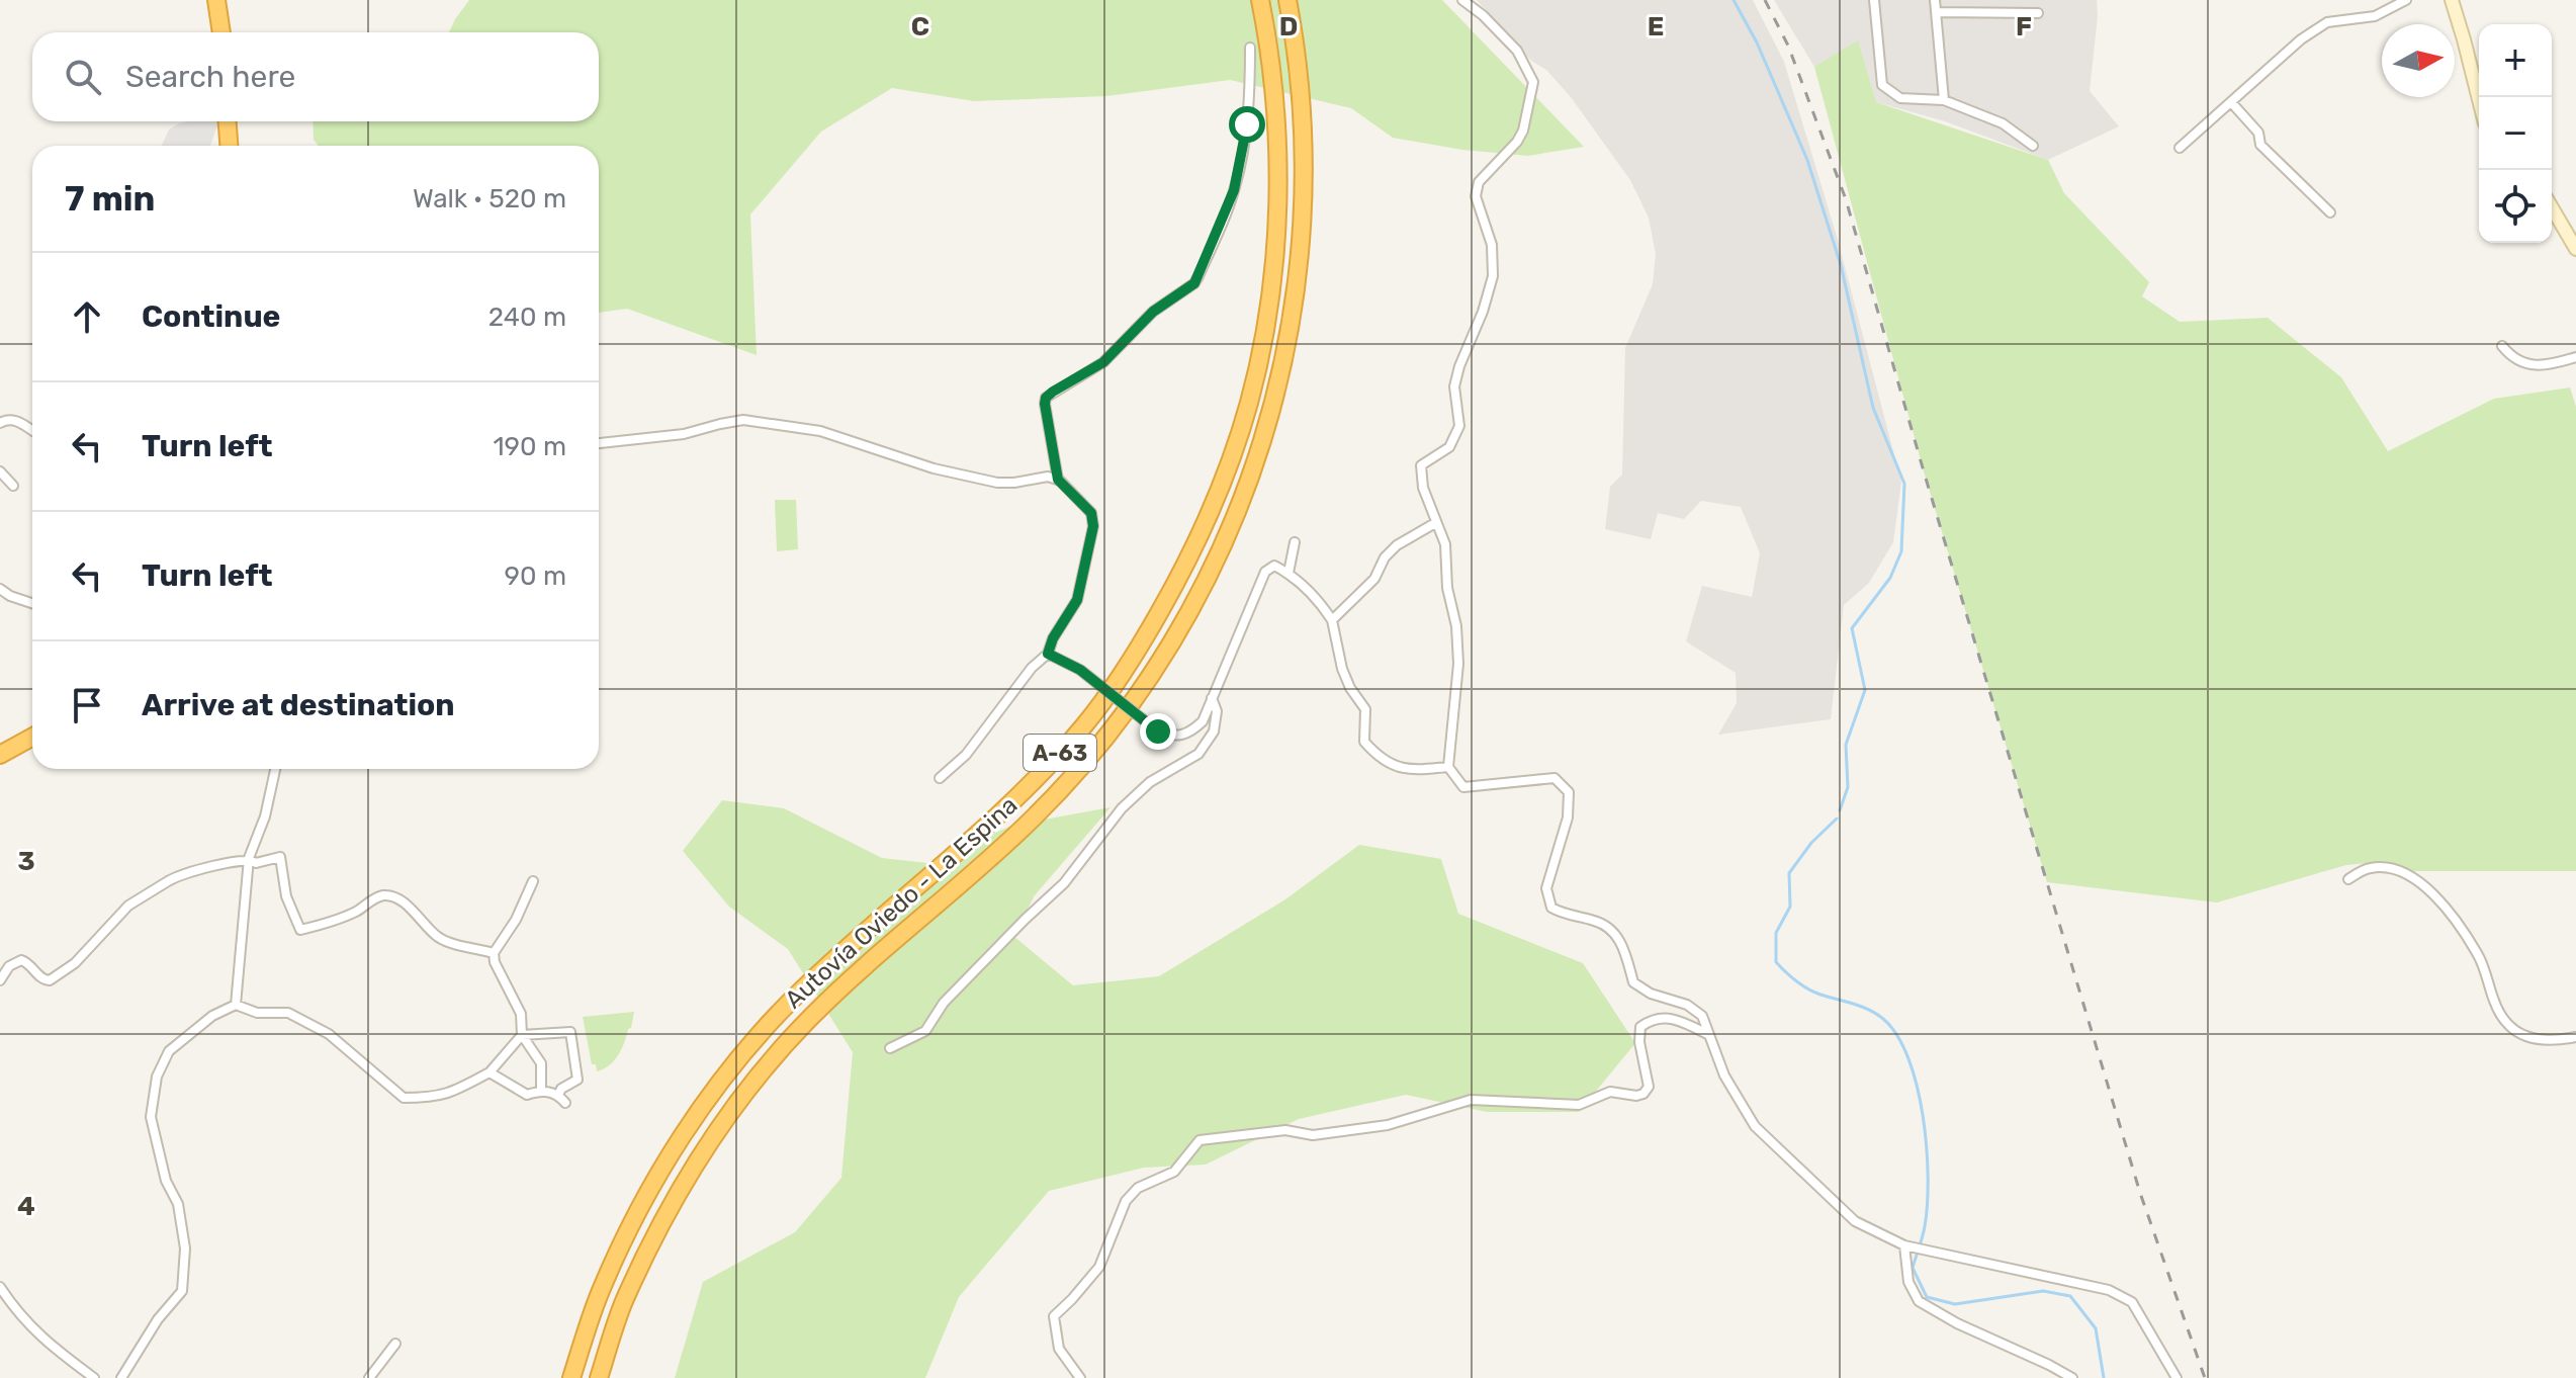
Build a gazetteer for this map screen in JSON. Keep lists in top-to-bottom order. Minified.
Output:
{"streets":{"highway":["A-63","Autovía Oviedo - La Espina"]},"north":"right","page":{"map_buttons":["+","−"],"search":"Search here","heading":["7 min","Walk · 520 m"],"list":[["Continue","240 m"],["Turn left","190 m"],["Turn left","90 m"],"Arrive at destination"]},"grid":{"columns":["C","D","E","F"],"rows":["3","4"]}}
